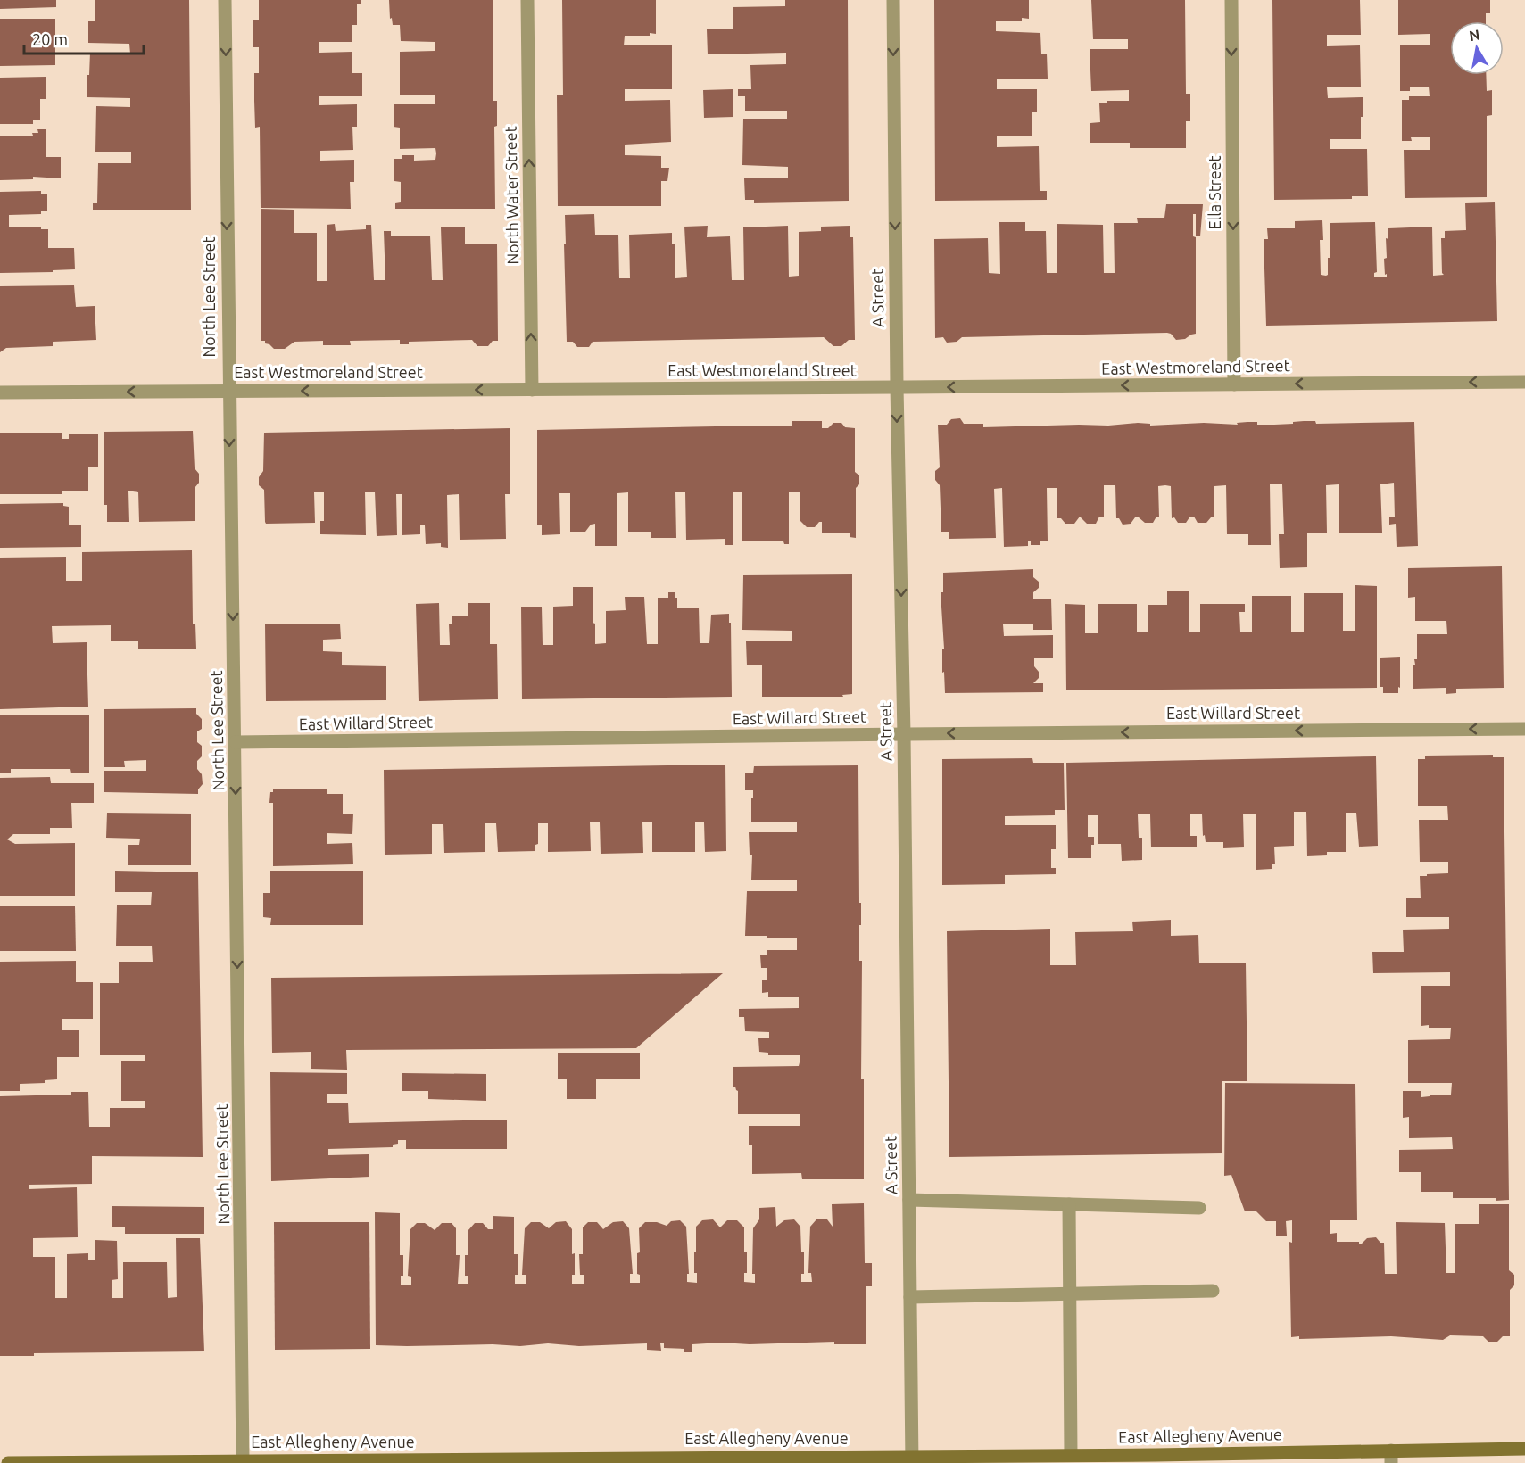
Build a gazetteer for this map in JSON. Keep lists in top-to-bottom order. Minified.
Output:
{"streets":{"main road":["East Allegheny Avenue"],"street":["Ella Street","North Water Street","North Lee Street","A Street","East Westmoreland Street","East Willard Street"]},"crossings":[["Ella Street","East Westmoreland Street"],["North Water Street","East Westmoreland Street"],["North Lee Street","East Westmoreland Street"],["North Lee Street","East Willard Street"],["North Lee Street","East Allegheny Avenue"],["A Street","East Westmoreland Street"],["A Street","East Willard Street"],["A Street","East Allegheny Avenue"]],"one_way":["Ella Street","North Water Street","North Lee Street","A Street","East Westmoreland Street","East Willard Street"],"scale_bar":"20 m","north":"top"}
